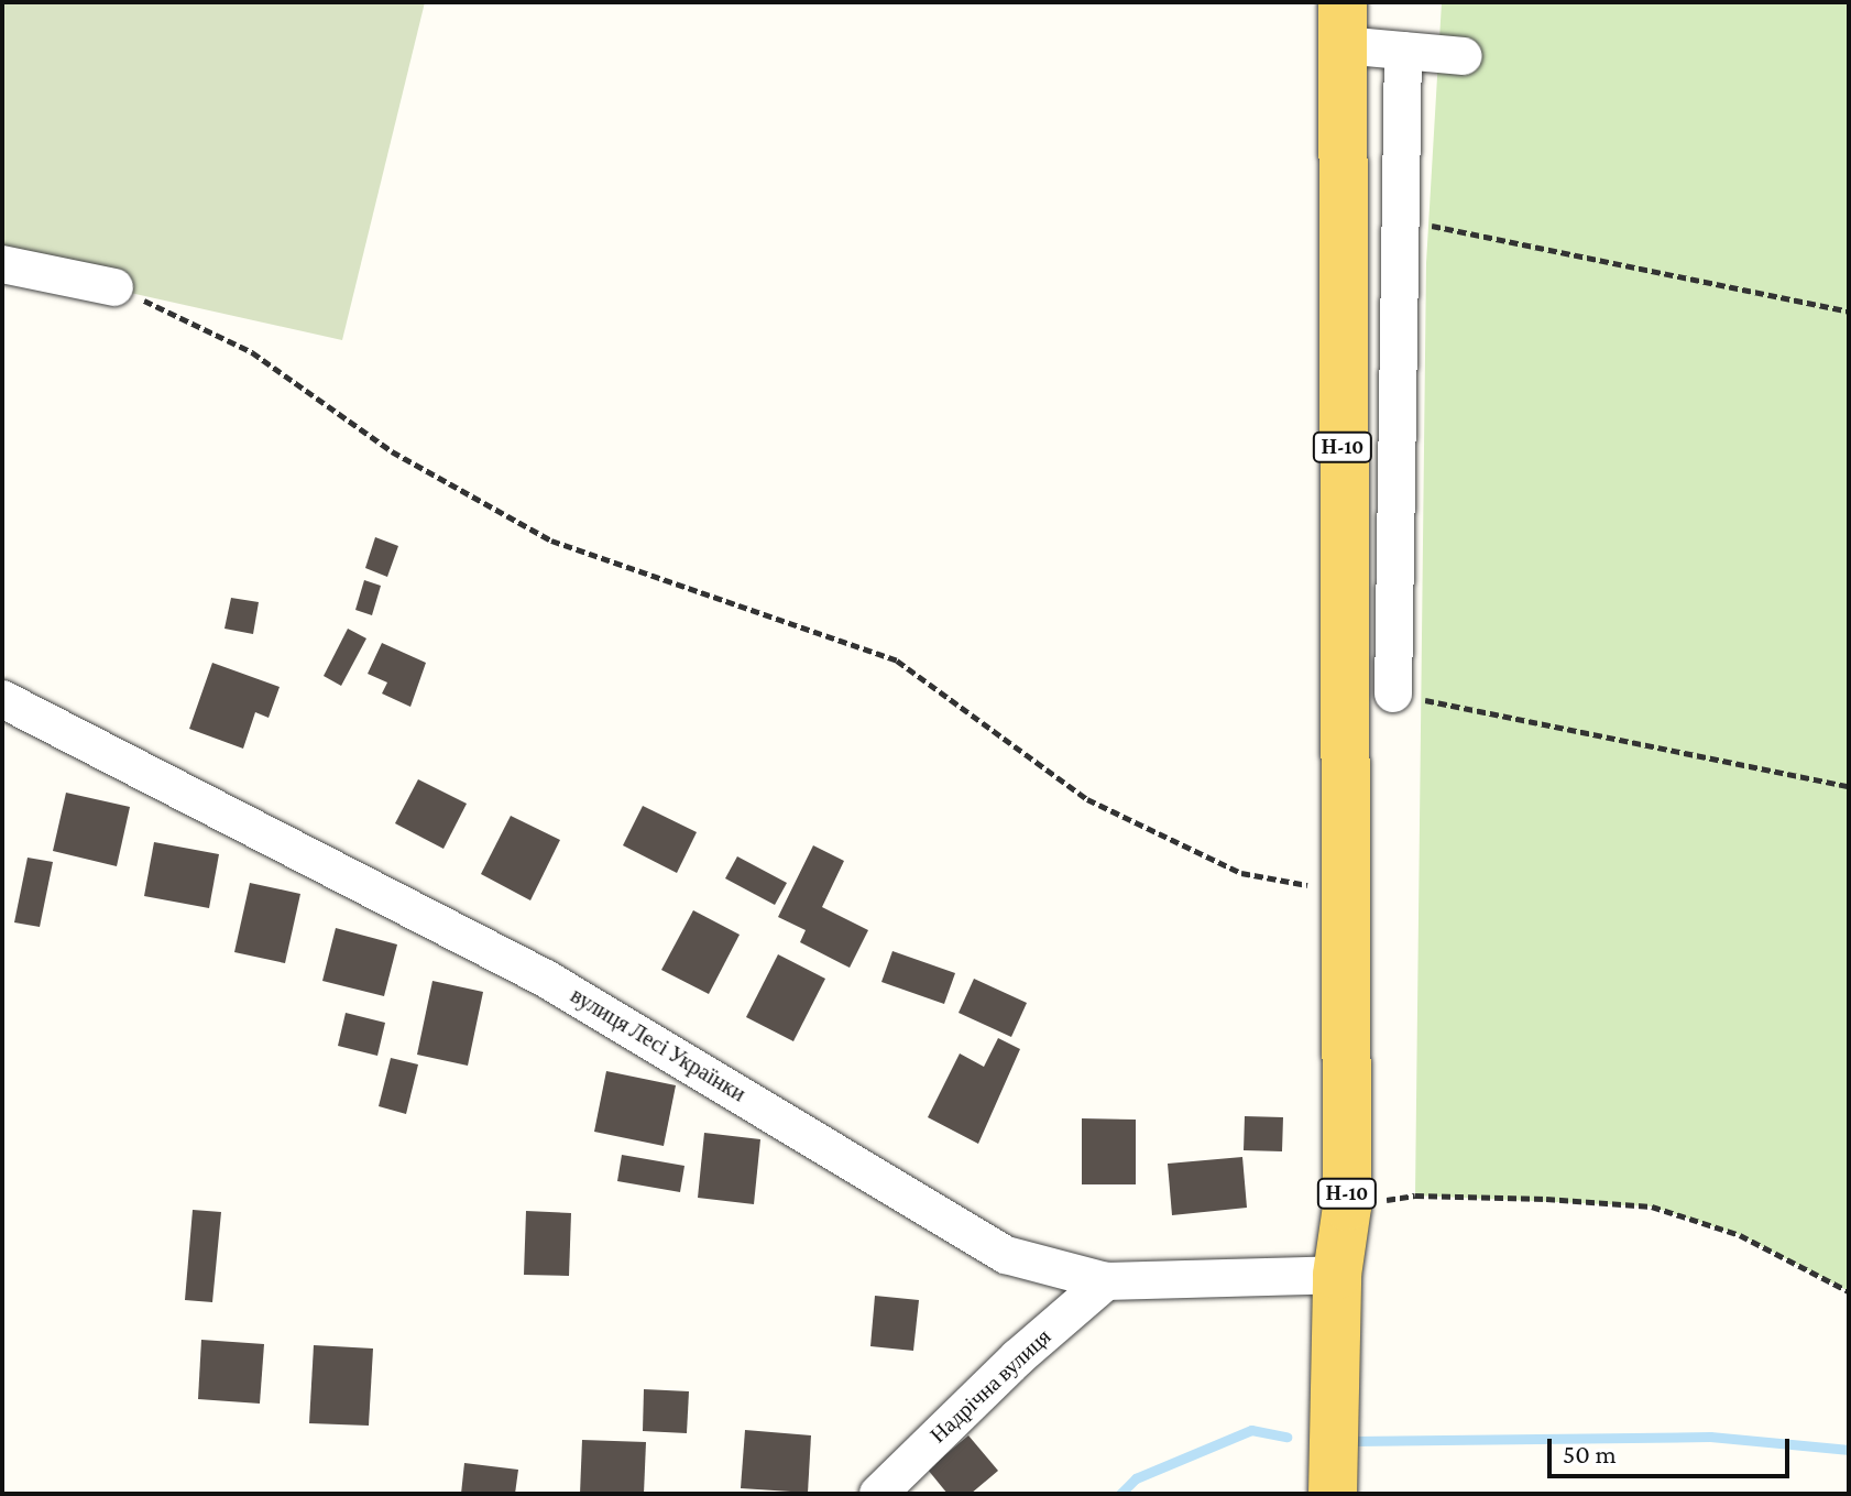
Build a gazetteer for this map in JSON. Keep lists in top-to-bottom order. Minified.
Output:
{"streets":{"main road":["Н-10"],"street":["вулиця Лесі Українки","Надрічна вулиця"]},"crossings":[["Н-10","вулиця Лесі Українки"],["вулиця Лесі Українки","Надрічна вулиця"]],"scale_bar":"50 m"}
